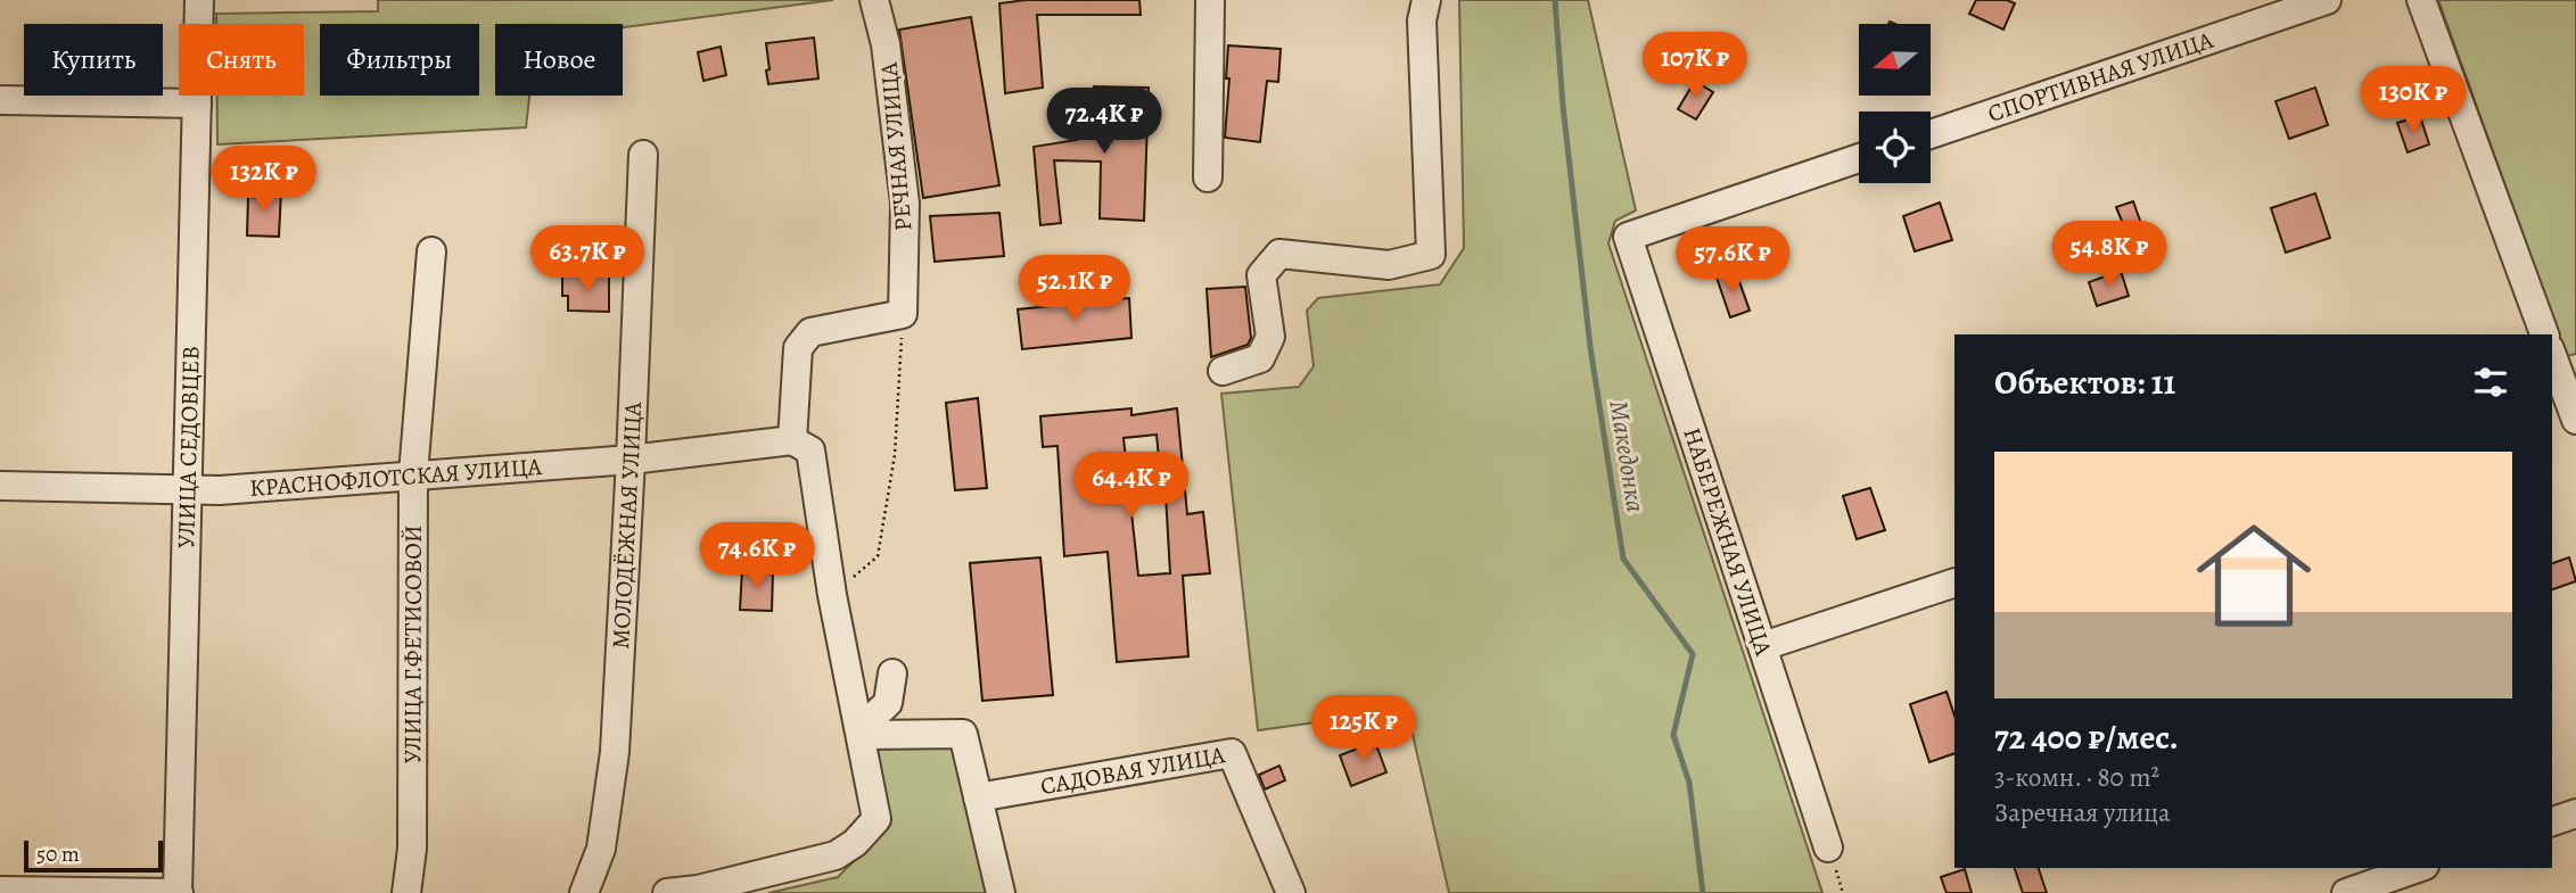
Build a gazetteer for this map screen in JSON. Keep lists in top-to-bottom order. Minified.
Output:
{"streets":{"street":["СПОРТИВНАЯ УЛИЦА","РЕЧНАЯ УЛИЦА","УЛИЦА СЕДОВЦЕВ","КРАСНОФЛОТСКАЯ УЛИЦА","МОЛОДЁЖНАЯ УЛИЦА","НАБЕРЕЖНАЯ УЛИЦА","УЛИЦА Г.ФЕТИСОВОЙ","САДОВАЯ УЛИЦА"]},"crossings":[["УЛИЦА СЕДОВЦЕВ","КРАСНОФЛОТСКАЯ УЛИЦА"],["КРАСНОФЛОТСКАЯ УЛИЦА","МОЛОДЁЖНАЯ УЛИЦА"],["КРАСНОФЛОТСКАЯ УЛИЦА","УЛИЦА Г.ФЕТИСОВОЙ"]],"water":["Македонка"],"scale_bar":"50 m","north":"left","page":{"chip":["Купить","Снять","Фильтры","Новое"],"price":["107K ₽","130K ₽","72.4K ₽","132K ₽","54.8K ₽","63.7K ₽","57.6K ₽","52.1K ₽","64.4K ₽","74.6K ₽","125K ₽"],"heading":"Объектов: 11","list":[{"name":"72 400 ₽/мес.","note":"3-комн. · 80 m² · Заречная улица"}],"scale":"50 m"}}
